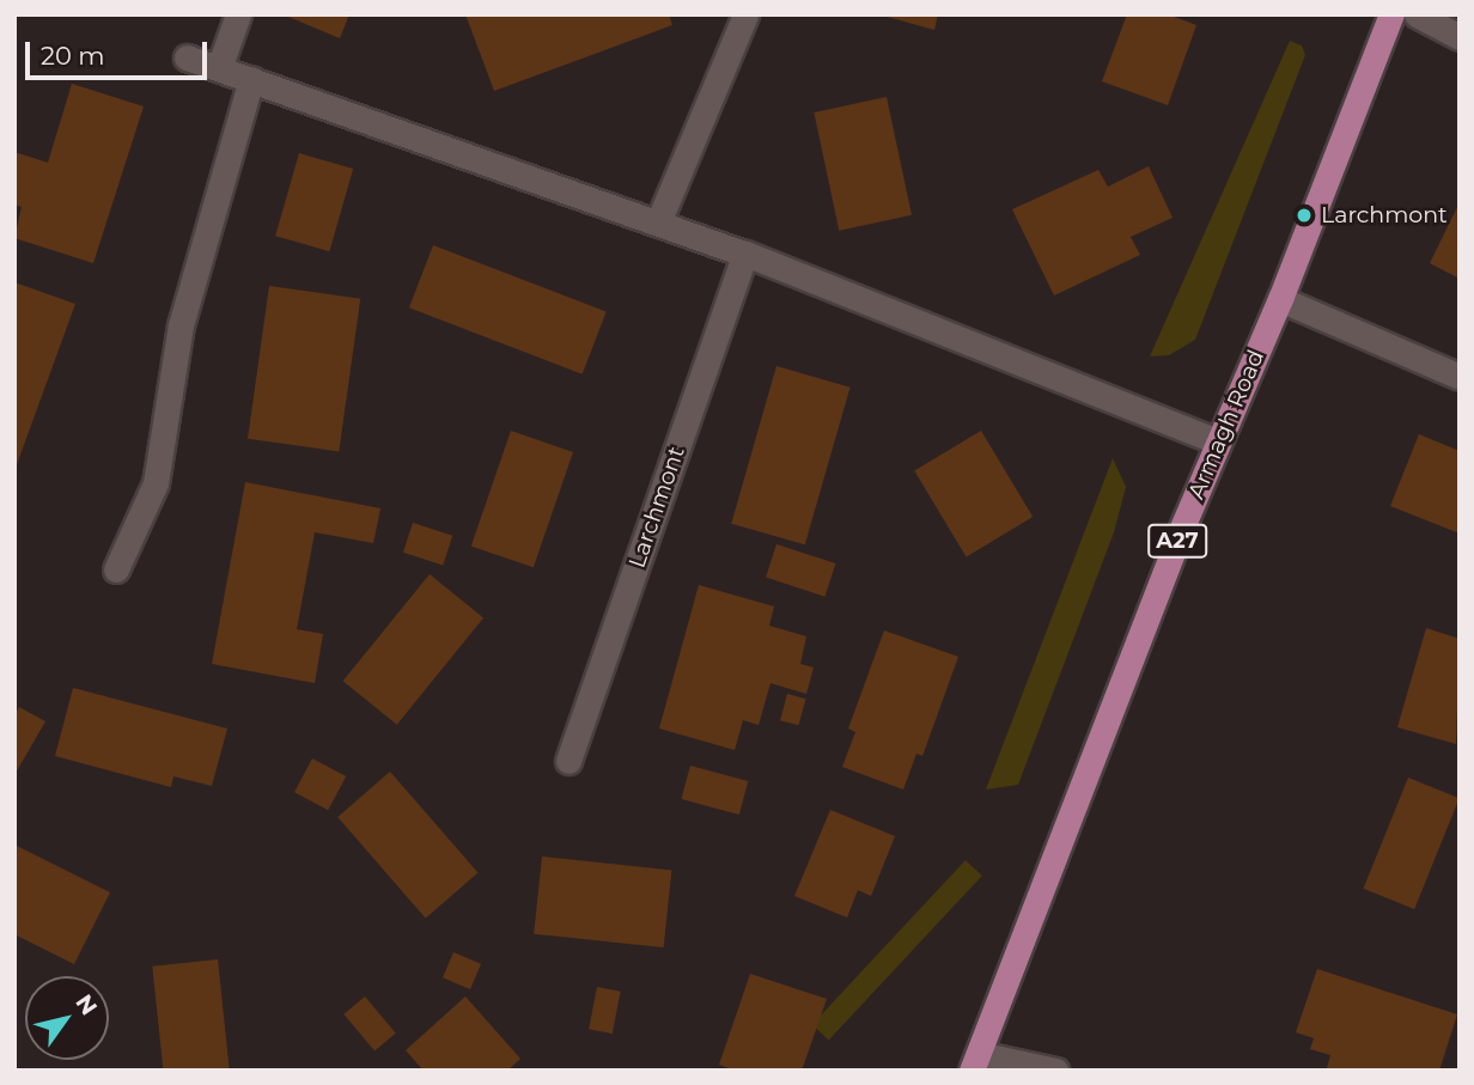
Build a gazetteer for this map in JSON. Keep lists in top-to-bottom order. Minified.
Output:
{"streets":{"main road":["Armagh Road","A27"],"street":["Larchmont"]},"places":["Larchmont"],"scale_bar":"20 m","north":"top right"}
